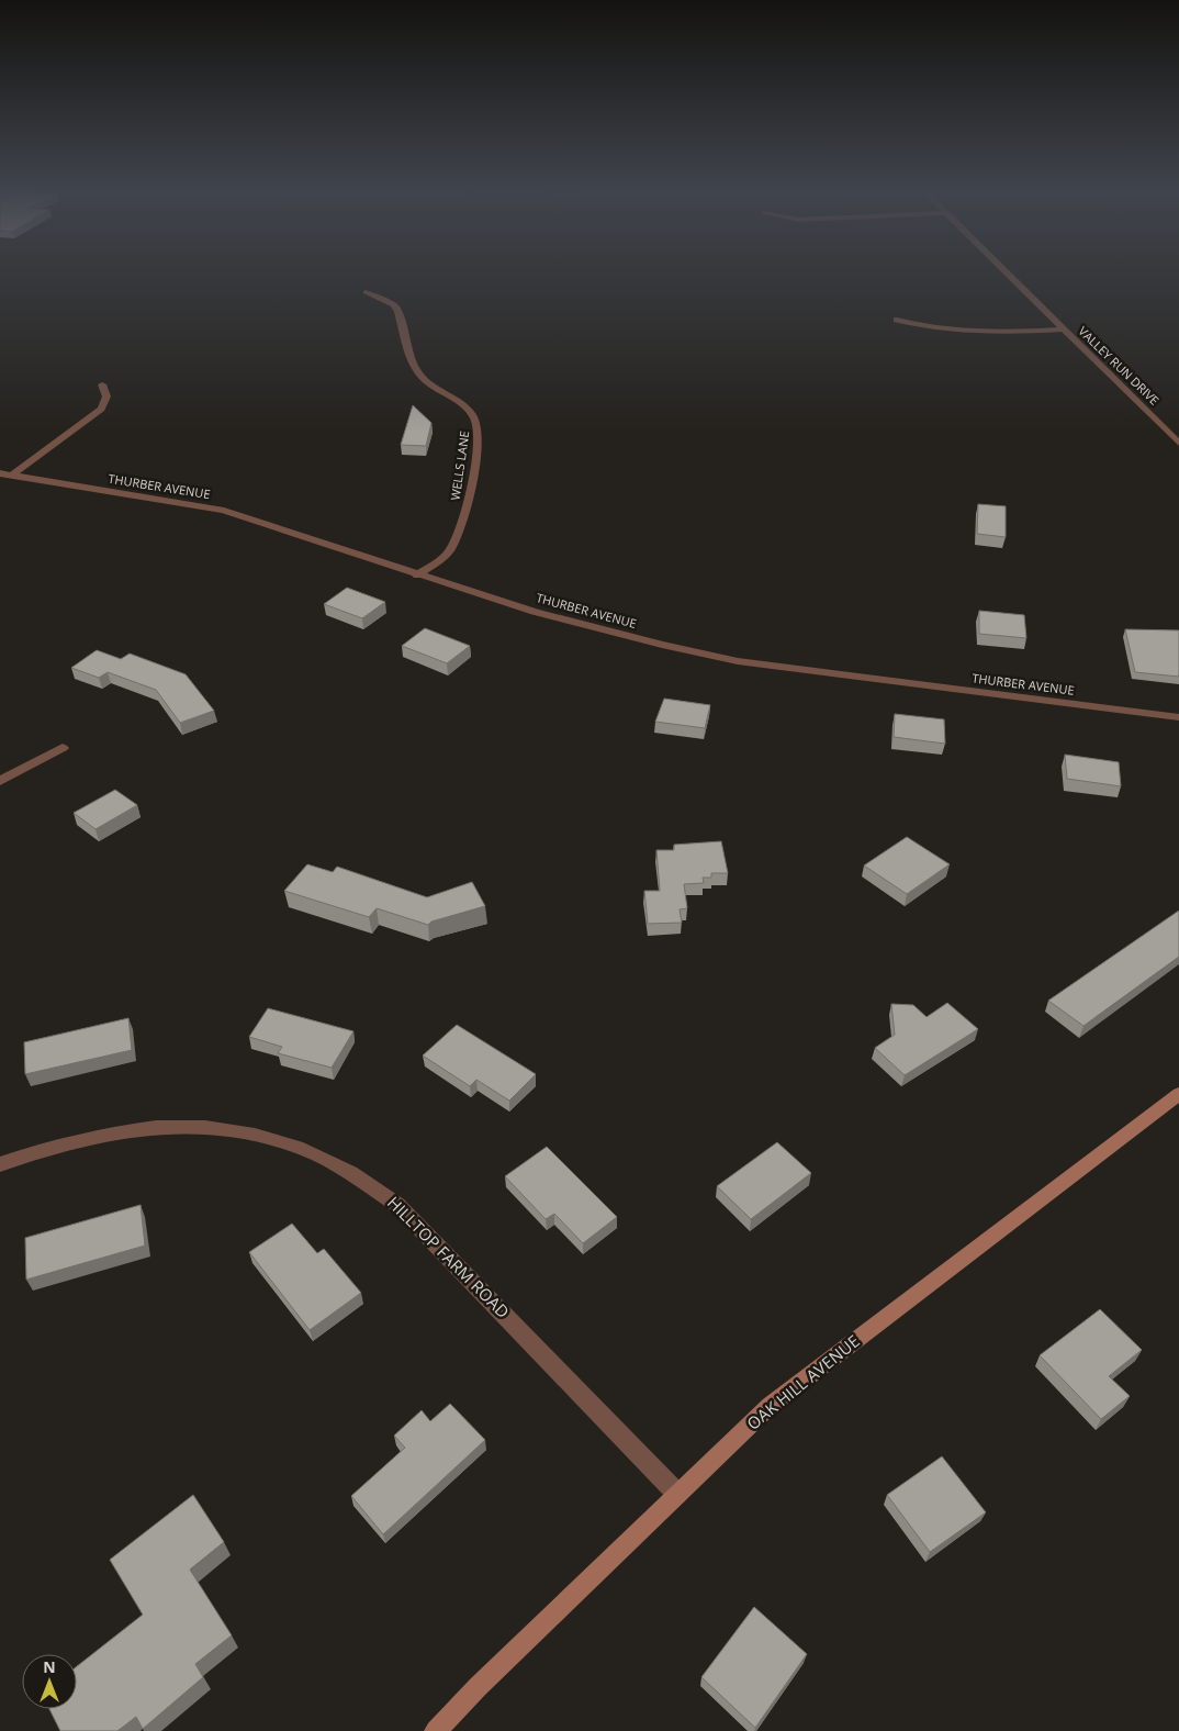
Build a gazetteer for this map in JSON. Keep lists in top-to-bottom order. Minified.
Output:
{"streets":{"main road":["OAK HILL AVENUE"],"street":["VALLEY RUN DRIVE","WELLS LANE","THURBER AVENUE","HILLTOP FARM ROAD"]},"crossings":[["WELLS LANE","THURBER AVENUE"],["HILLTOP FARM ROAD","OAK HILL AVENUE"]],"north":"top"}
